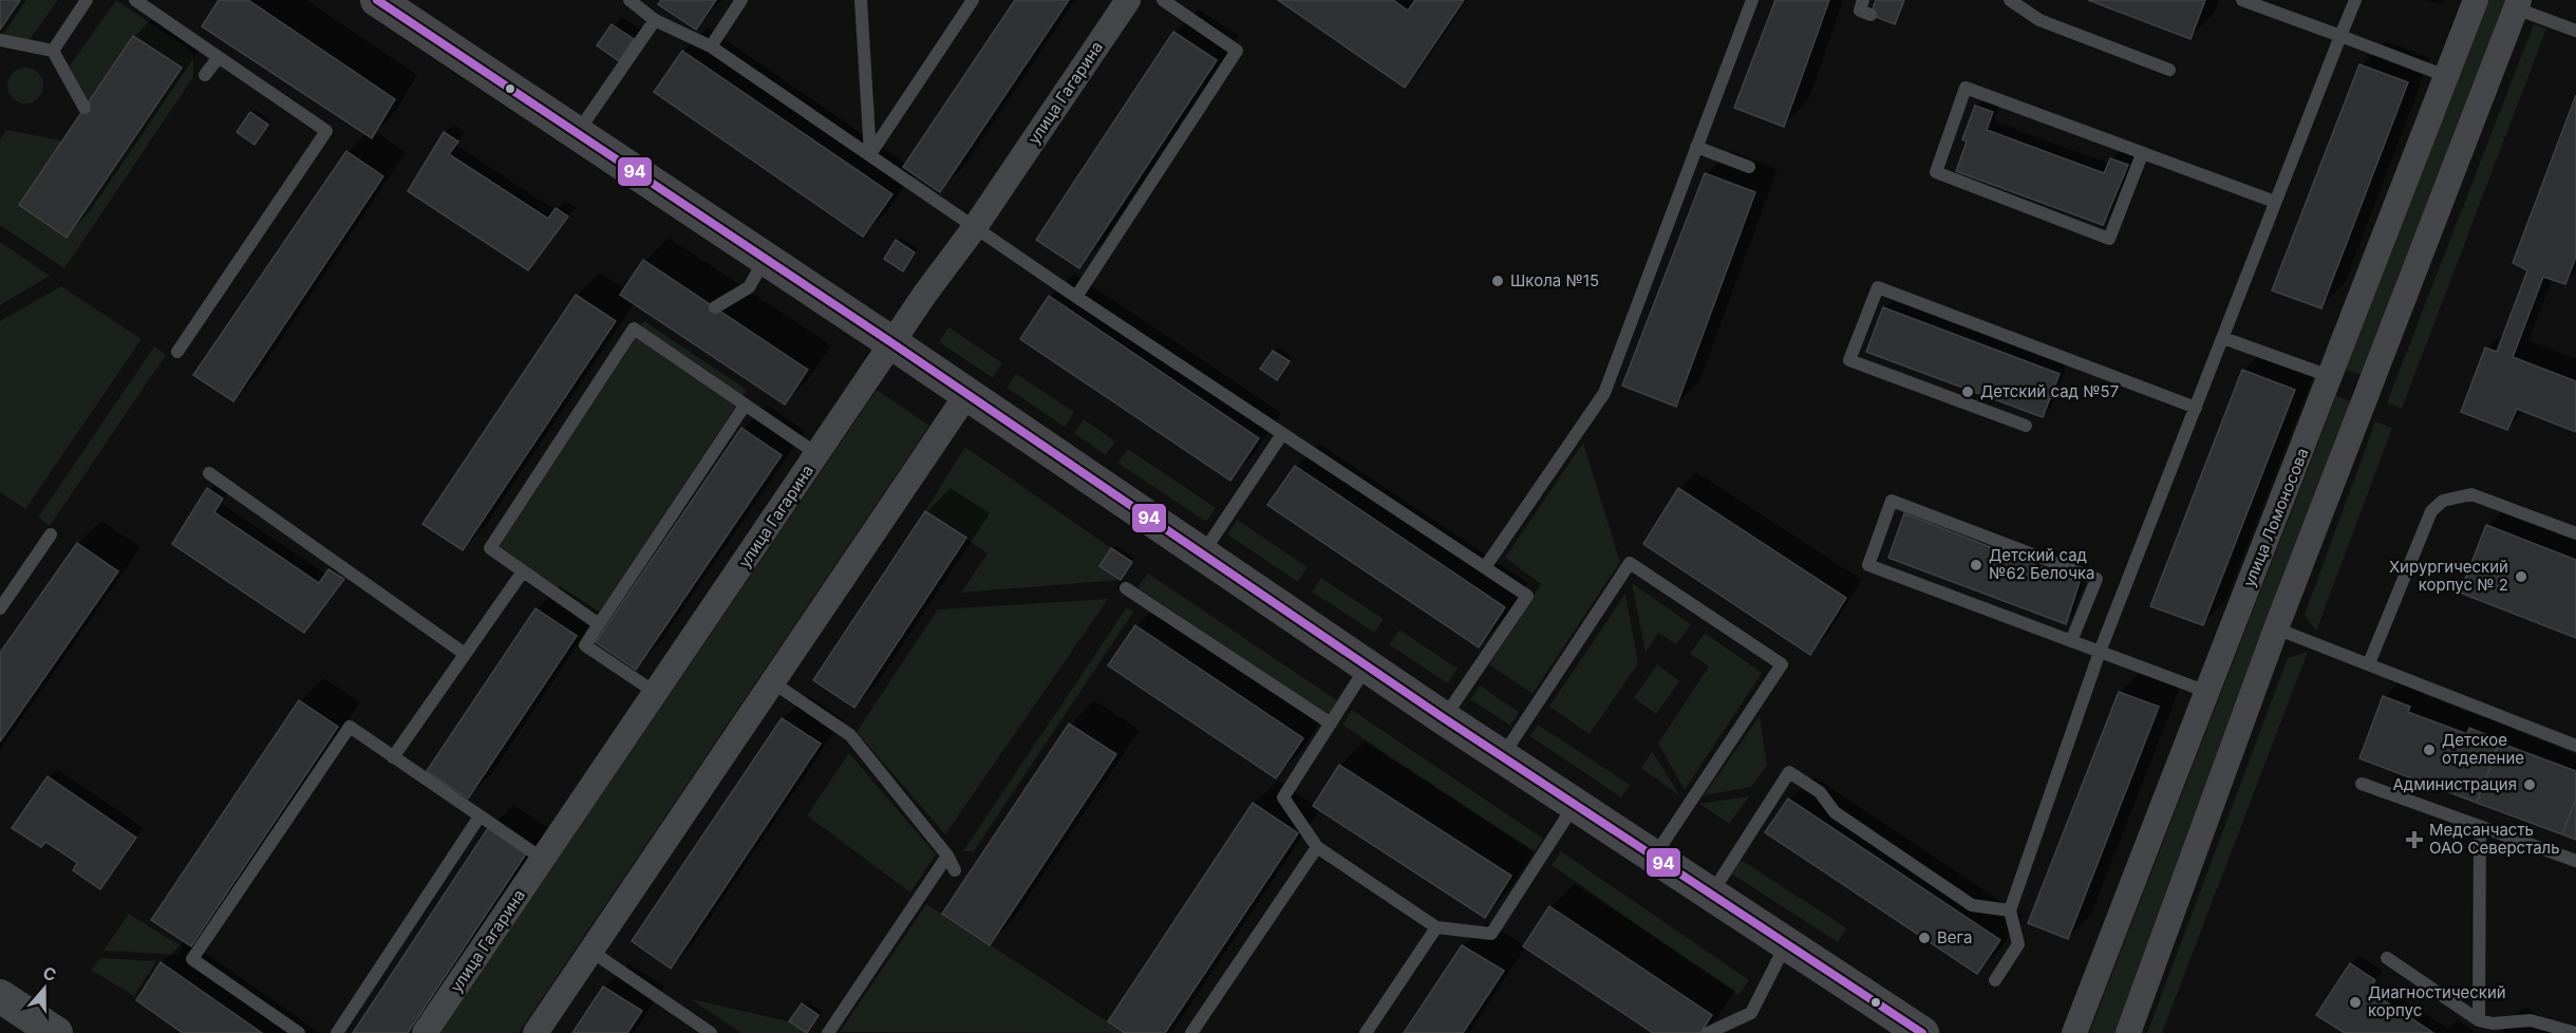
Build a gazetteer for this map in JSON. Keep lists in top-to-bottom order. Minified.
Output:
{"streets":{"street":["улица Гагарина","улица Ломоносова"]},"places":{"other":["Школа №15","Детский сад №57","Детский сад №62 Белочка","Хирургический корпус № 2","Детское отделение","Администрация","Вега","Диагностический корпус"],"health":["Медсанчасть ОАО Северсталь"]},"lines":["transit line 94"],"north":"top"}
